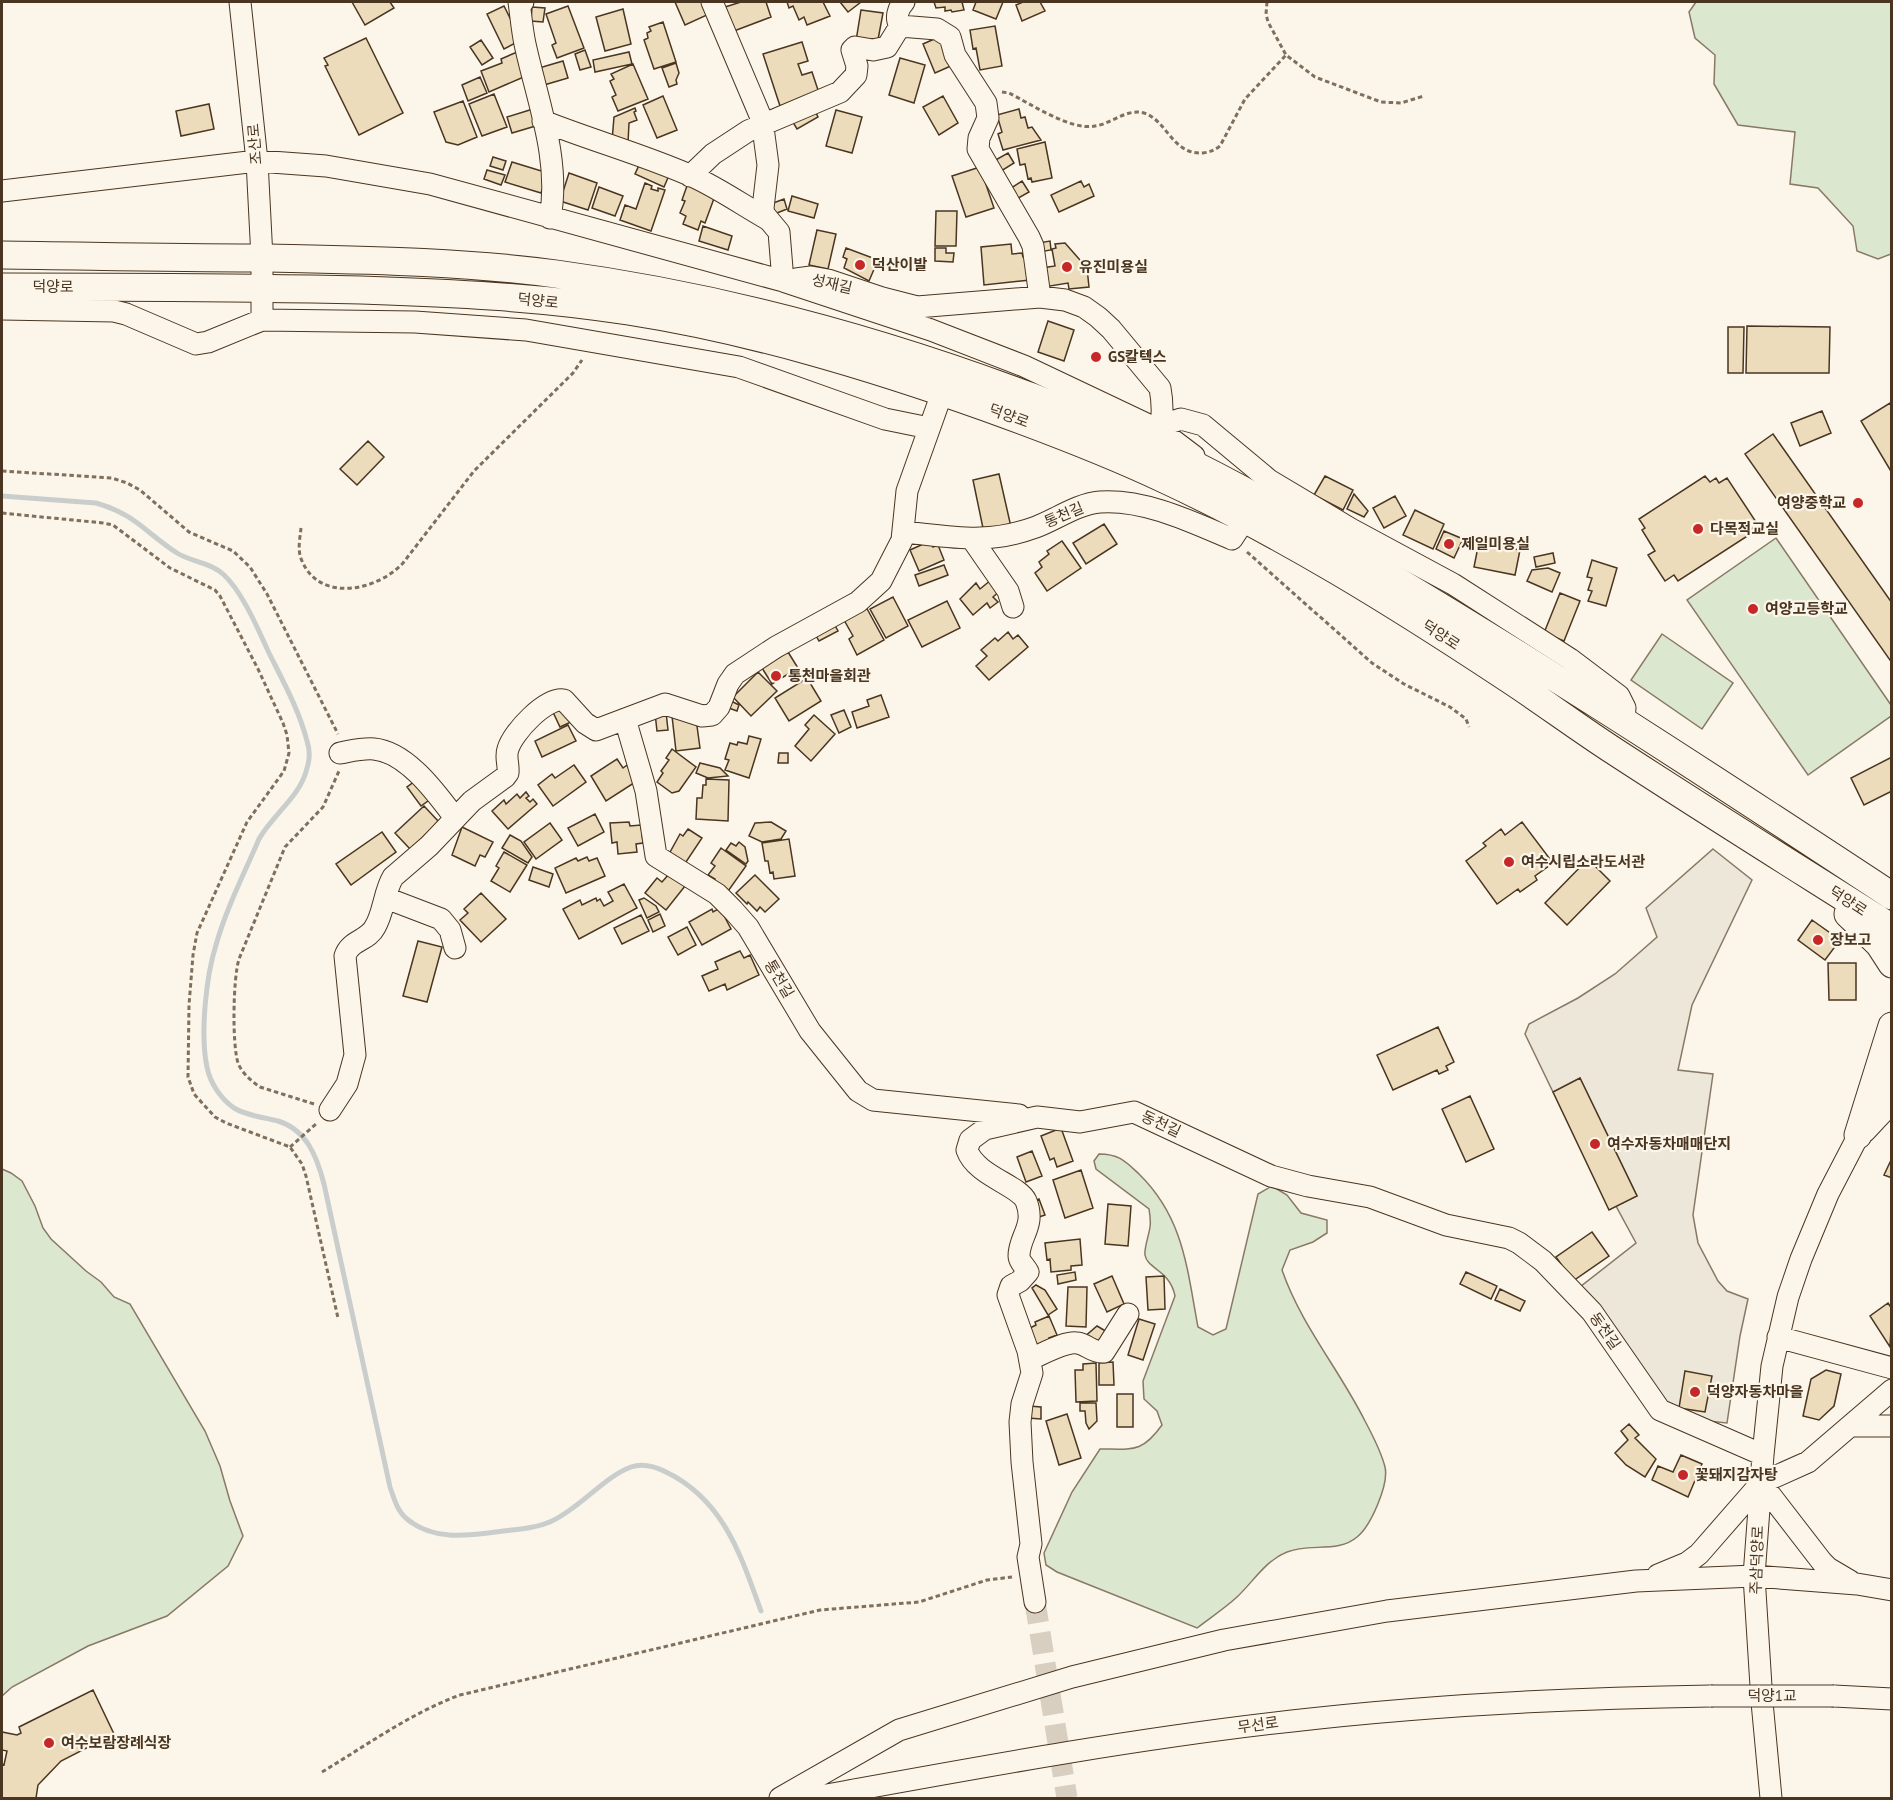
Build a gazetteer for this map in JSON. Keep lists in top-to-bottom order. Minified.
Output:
{"streets":{"main road":["덕양로"],"street":["조산로","성재길","통천길","동천길","주삼덕양로","덕양1교","무선로"]},"crossings":[["조산로","덕양로"],["성재길","덕양로"],["덕양로","통천길"],["통천길","동천길"],["동천길","주삼덕양로"],["덕양1교","무선로"]],"places":["덕산이발","유진미용실","GS칼텍스","여양중학교","다목적교실","제일미용실","여양고등학교","통천마을회관","여수시립소라도서관","장보고","여수자동차매매단지","덕양자동차마을","꽃돼지감자탕","여수보람장례식장"]}
